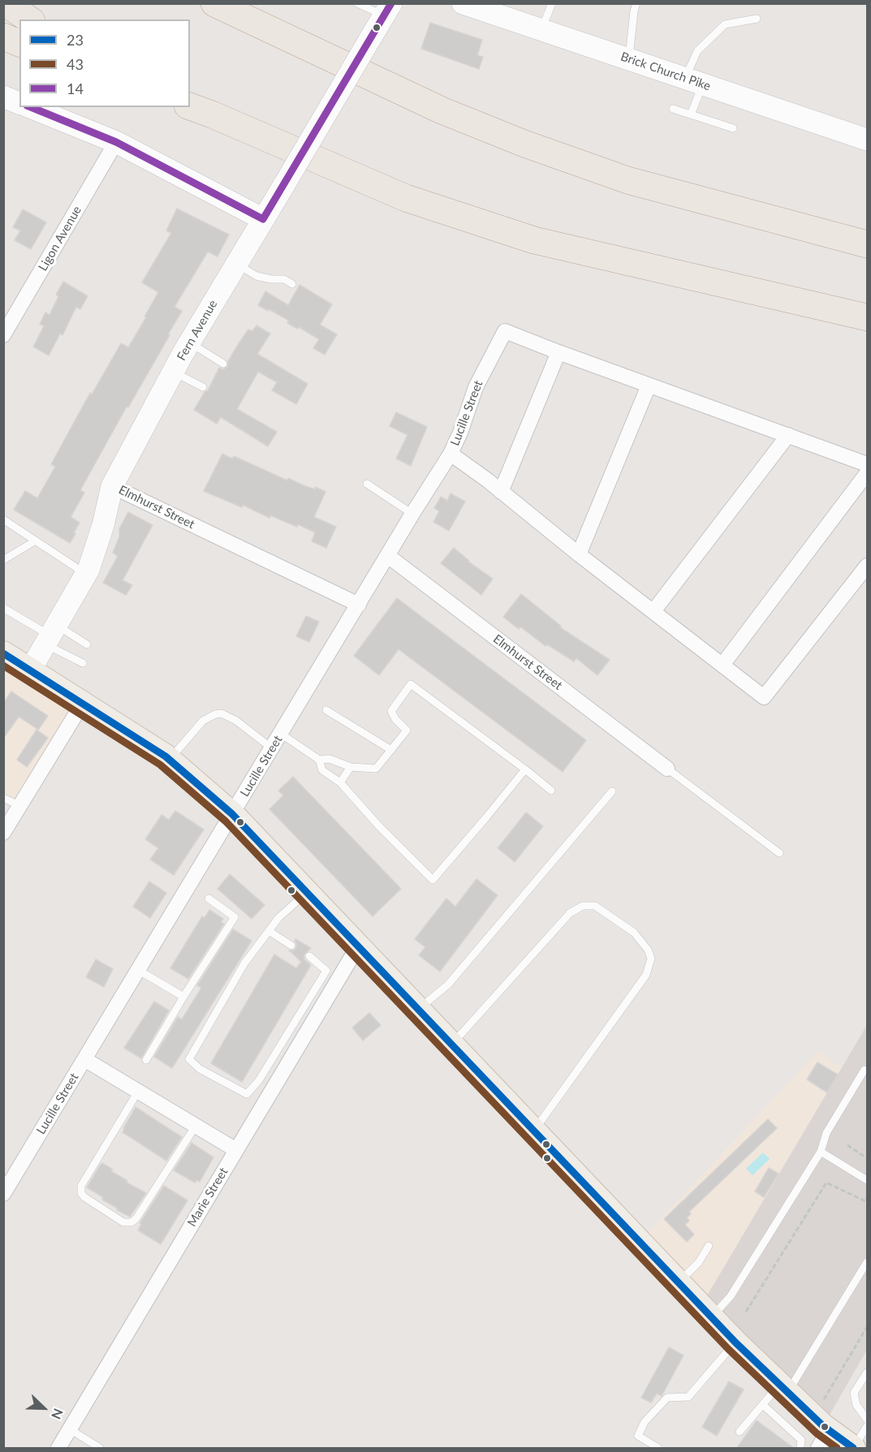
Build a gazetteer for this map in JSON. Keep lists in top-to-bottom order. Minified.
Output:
{"streets":{"street":["Brick Church Pike","Ligon Avenue","Fern Avenue","Lucille Street","Elmhurst Street","Marie Street"]},"crossings":[["Fern Avenue","Elmhurst Street"],["Lucille Street","Elmhurst Street"]],"lines":["transit line 14","transit line 23","transit line 43"],"legend":["23","43","14"],"north":"bottom right"}
